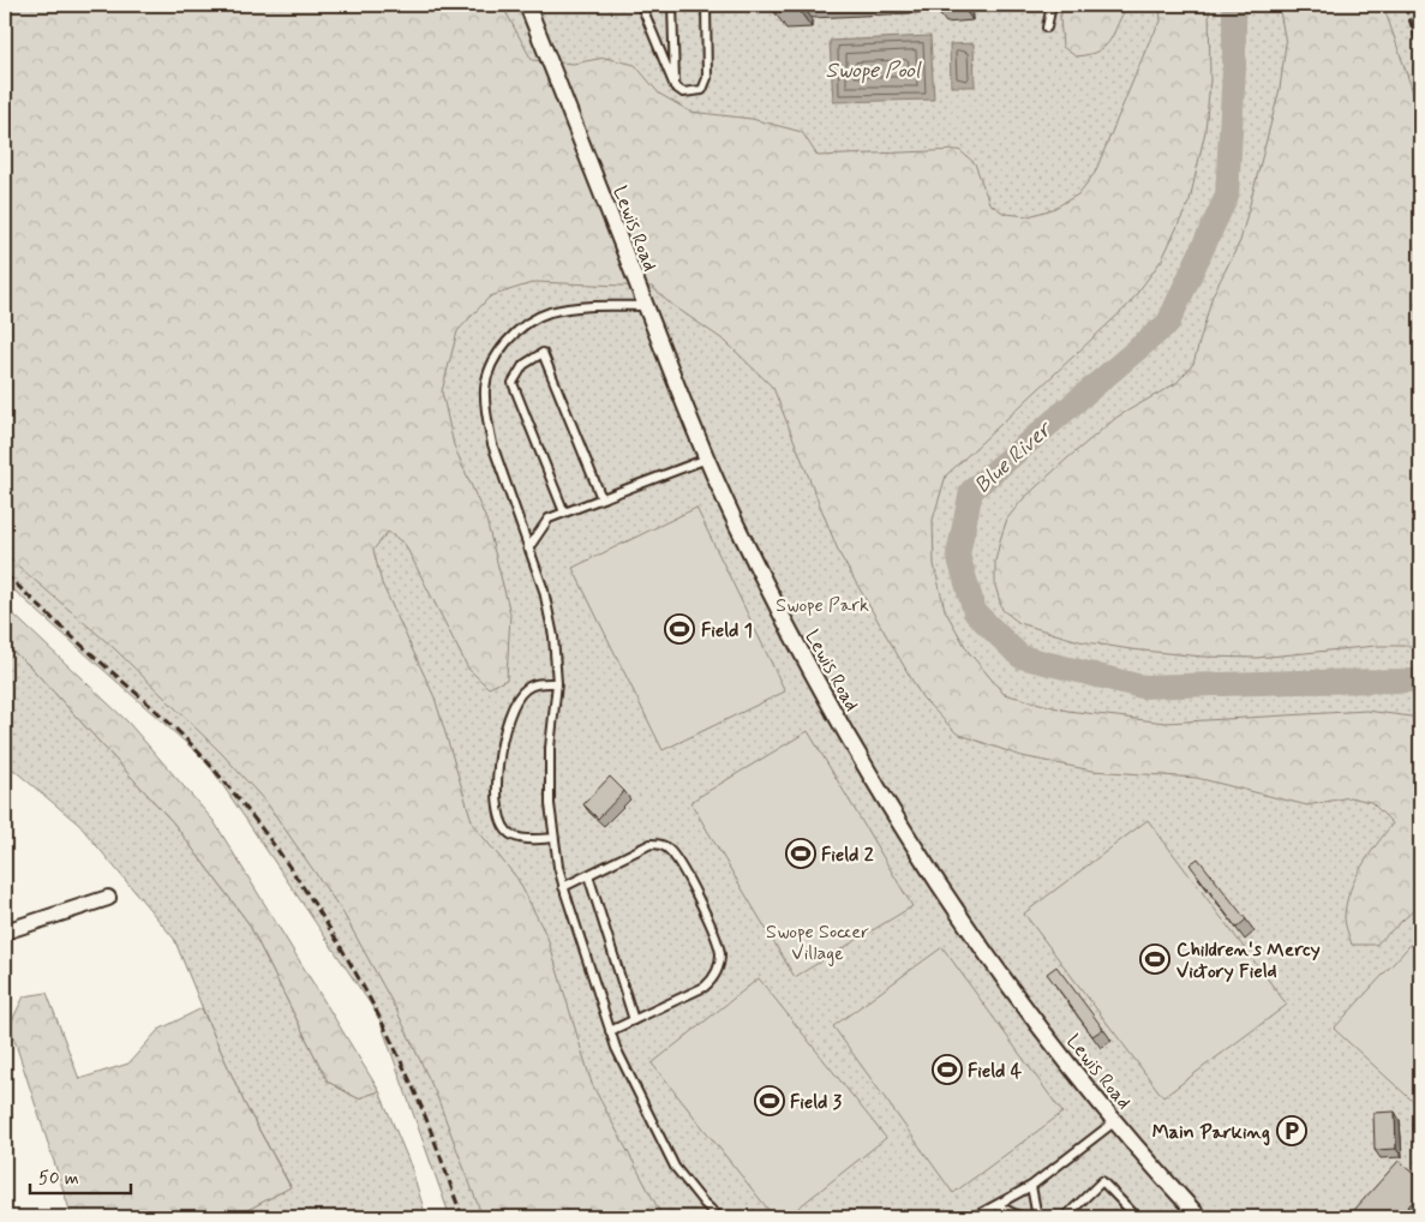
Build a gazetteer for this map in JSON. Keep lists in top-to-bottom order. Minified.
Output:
{"streets":{"street":["Lewis Road"]},"water":["Swope Pool","Blue River"],"parks":["Swope Park","Swope Soccer Village"],"places":{"sports":["Field 1","Field 2","Children's Mercy Victory Field","Field 4","Field 3"],"parking":["Main Parking"]},"scale_bar":"50 m"}
